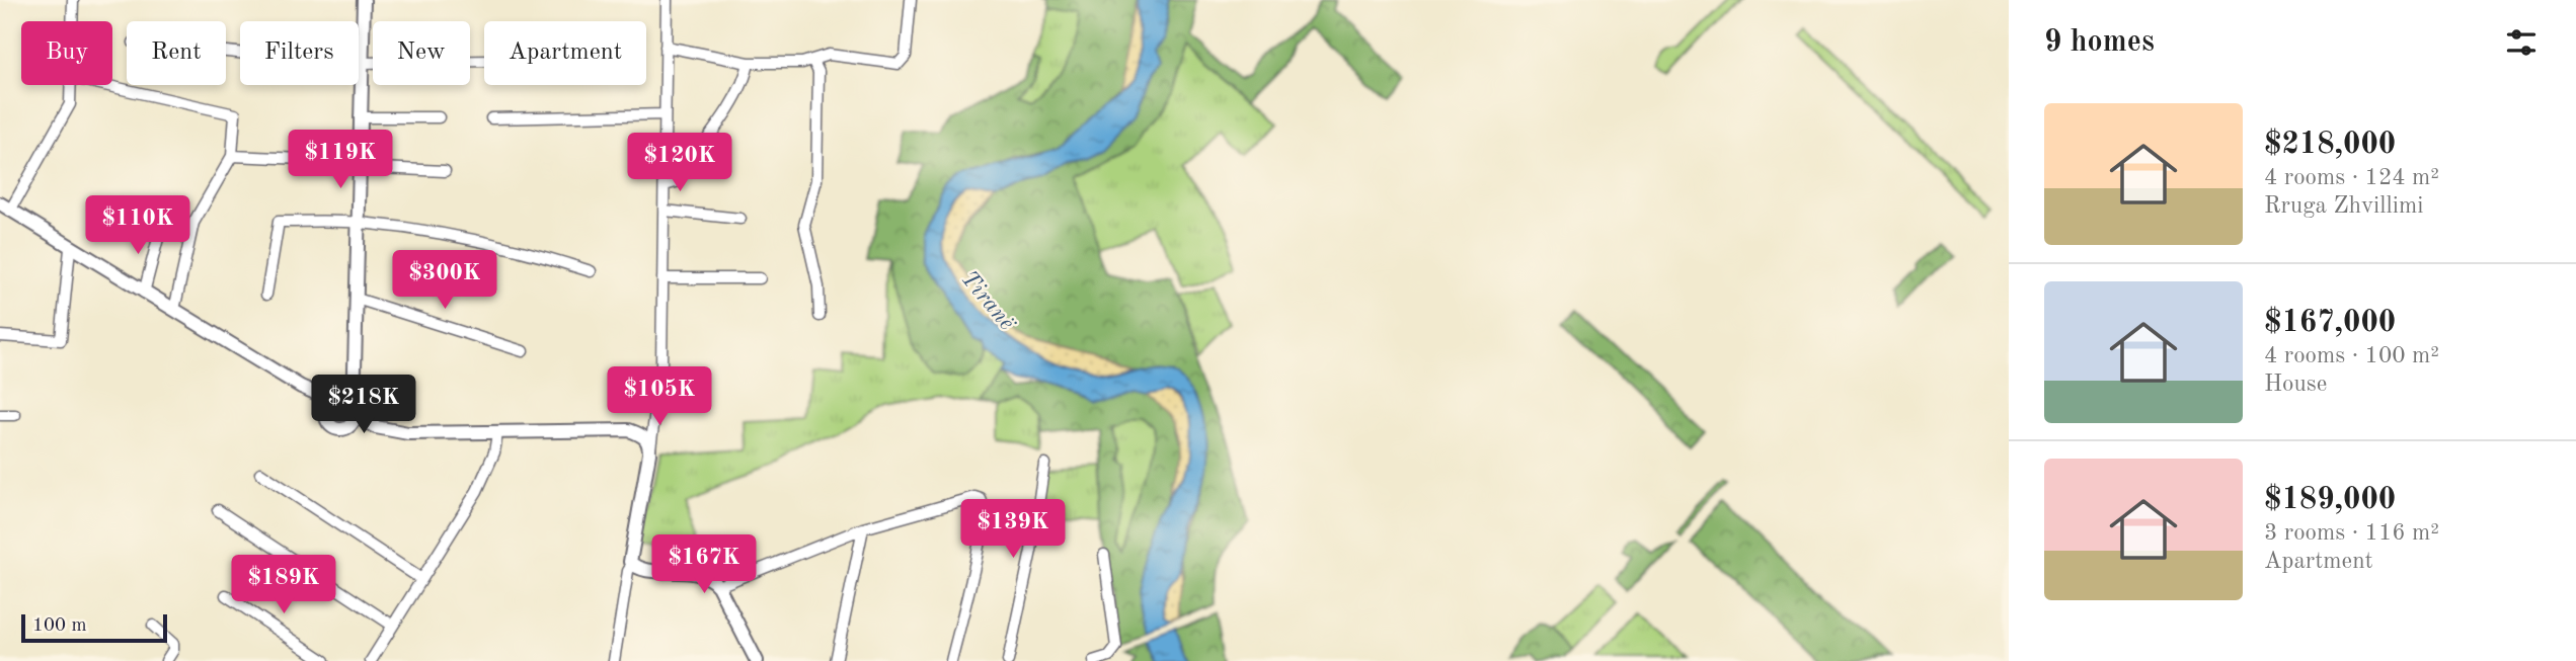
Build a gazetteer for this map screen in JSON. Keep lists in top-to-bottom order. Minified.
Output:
{"water":["Tiranë"],"scale_bar":"100 m","page":{"heading":"9 homes","chip":["Buy","Rent","Filters","New","Apartment"],"list":[{"name":"$218,000","note":"4 rooms · 124 m² · Rruga Zhvillimi"},{"name":"$167,000","note":"4 rooms · 100 m² · House"},{"name":"$189,000","note":"3 rooms · 116 m² · Apartment"}],"price":["$119K","$120K","$110K","$300K","$105K","$218K","$139K","$167K","$189K"],"scale":"100 m"}}
